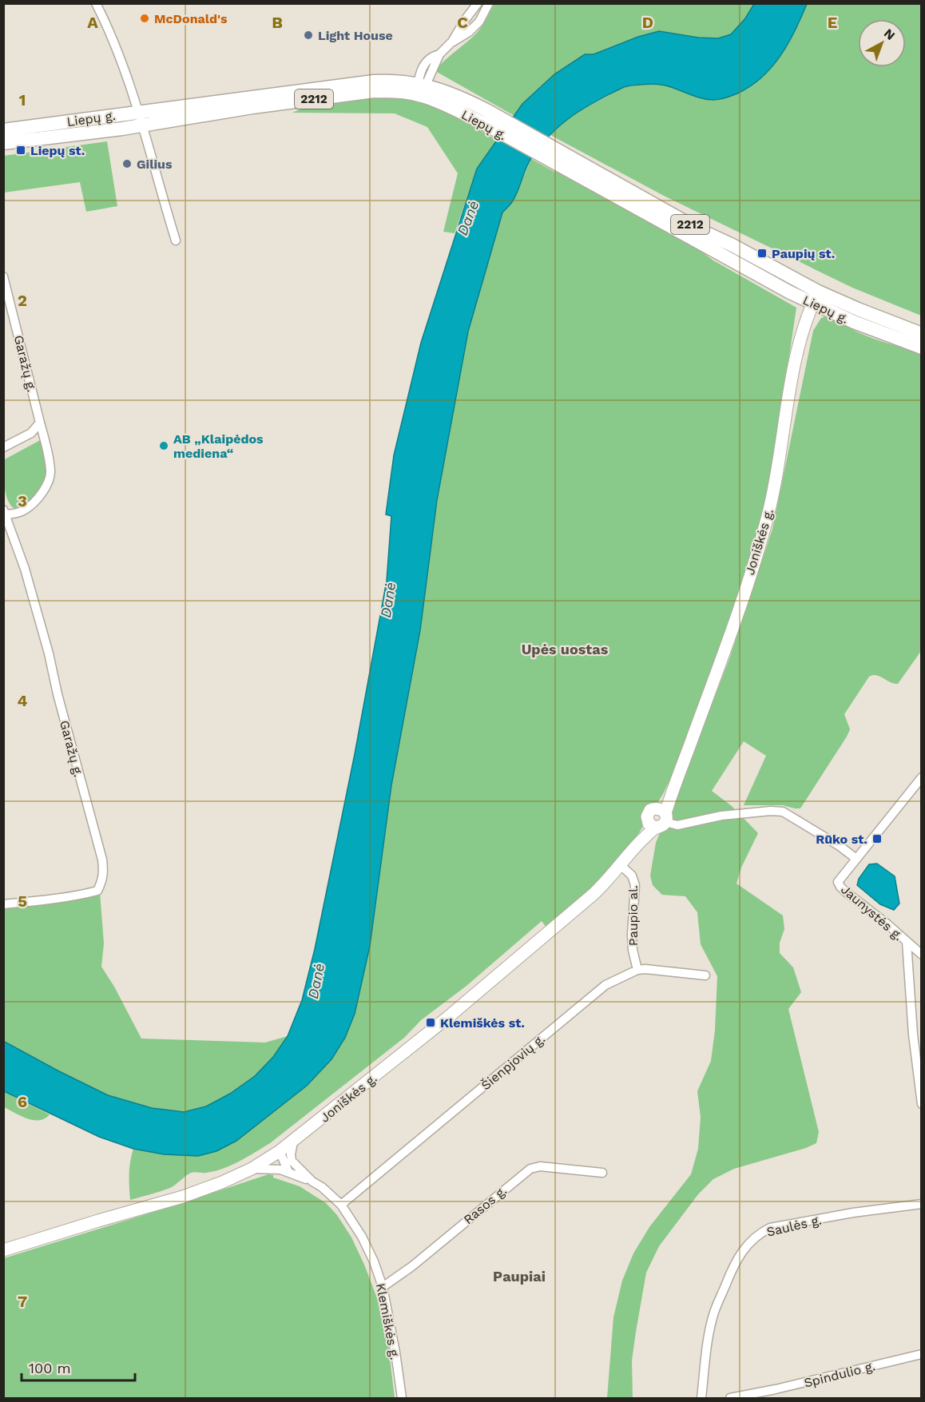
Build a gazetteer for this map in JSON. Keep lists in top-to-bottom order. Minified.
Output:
{"streets":{"main road":["2212","Liepų g.","Joniškės g."],"street":["Garažų g.","Jaunystės g.","Paupio al.","Šienpjovių g.","Rasos g.","Saulės g.","Klemiškės g.","Spindulio g."]},"crossings":[["Liepų g.","Joniškės g."],["Joniškės g.","Paupio al."],["Joniškės g.","Klemiškės g."],["Paupio al.","Šienpjovių g."],["Šienpjovių g.","Klemiškės g."],["Rasos g.","Klemiškės g."]],"districts":["Upės uostas","Paupiai"],"water":["Danė"],"places":{"other":["McDonald's","Light House","Gilius","AB „Klaipėdos mediena“"],"transit":["Liepų st.","Paupių st.","Rūko st.","Klemiškės st."]},"scale_bar":"100 m","north":"top right","grid":{"columns":["A","B","C","D","E"],"rows":["1","2","3","4","5","6","7"]}}
